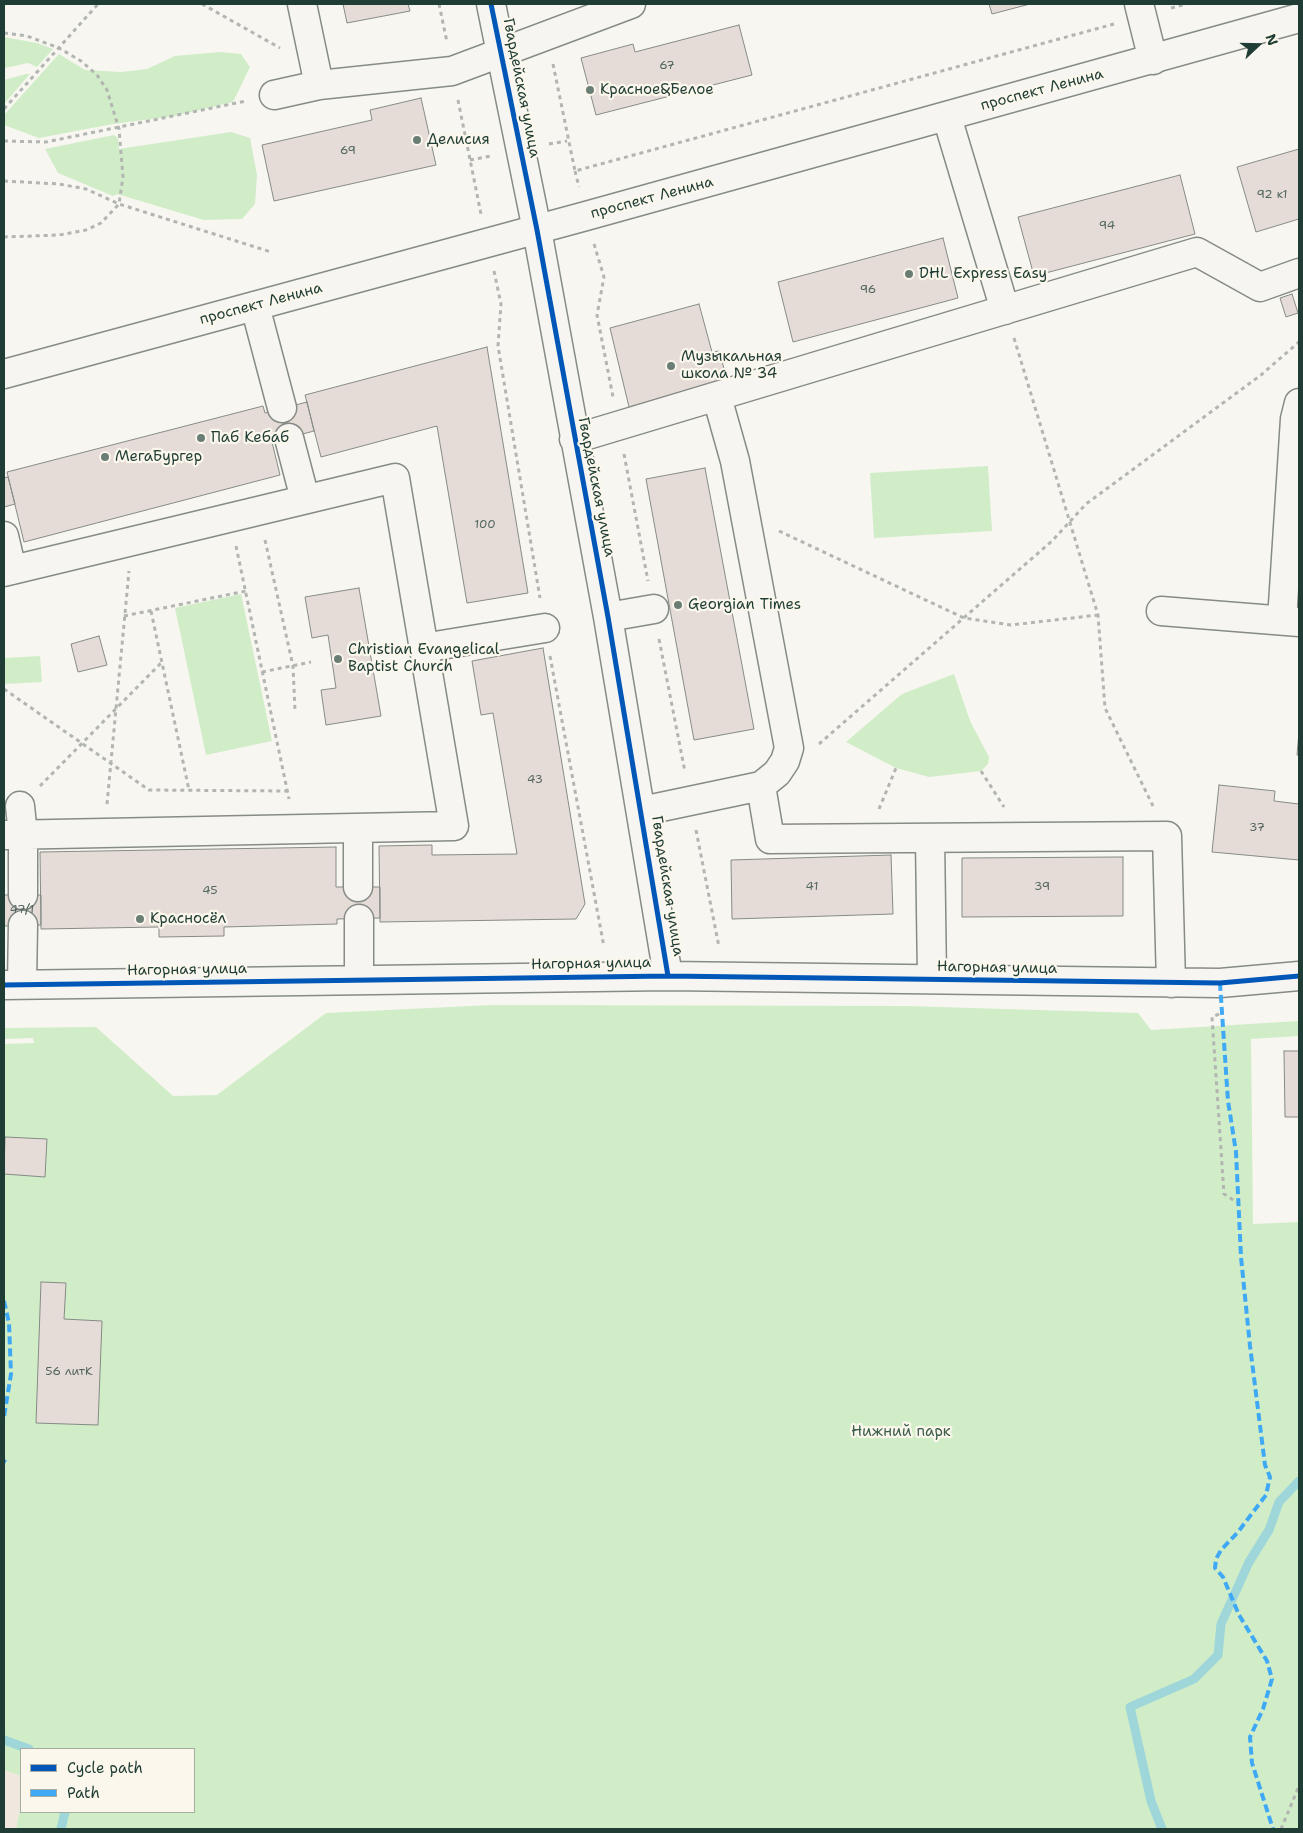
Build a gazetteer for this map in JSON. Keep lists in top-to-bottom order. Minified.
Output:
{"streets":{"street":["Гвардейская улица","проспект Ленина","Нагорная улица"]},"crossings":[["Гвардейская улица","проспект Ленина"],["Гвардейская улица","Нагорная улица"]],"parks":["Нижний парк"],"places":["Красное&Белое","Делисия","DHL Express Easy","Музыкальная школа № 34","Паб Кебаб","МегаБургер","Georgian Times","Christian Evangelical Baptist Church","Красносёл"],"house_numbers":["67","69","92 к1","94","96","100","43","37","41","39","45","47/1","56 литК"],"legend":["Cycle path","Path"],"north":"right"}
